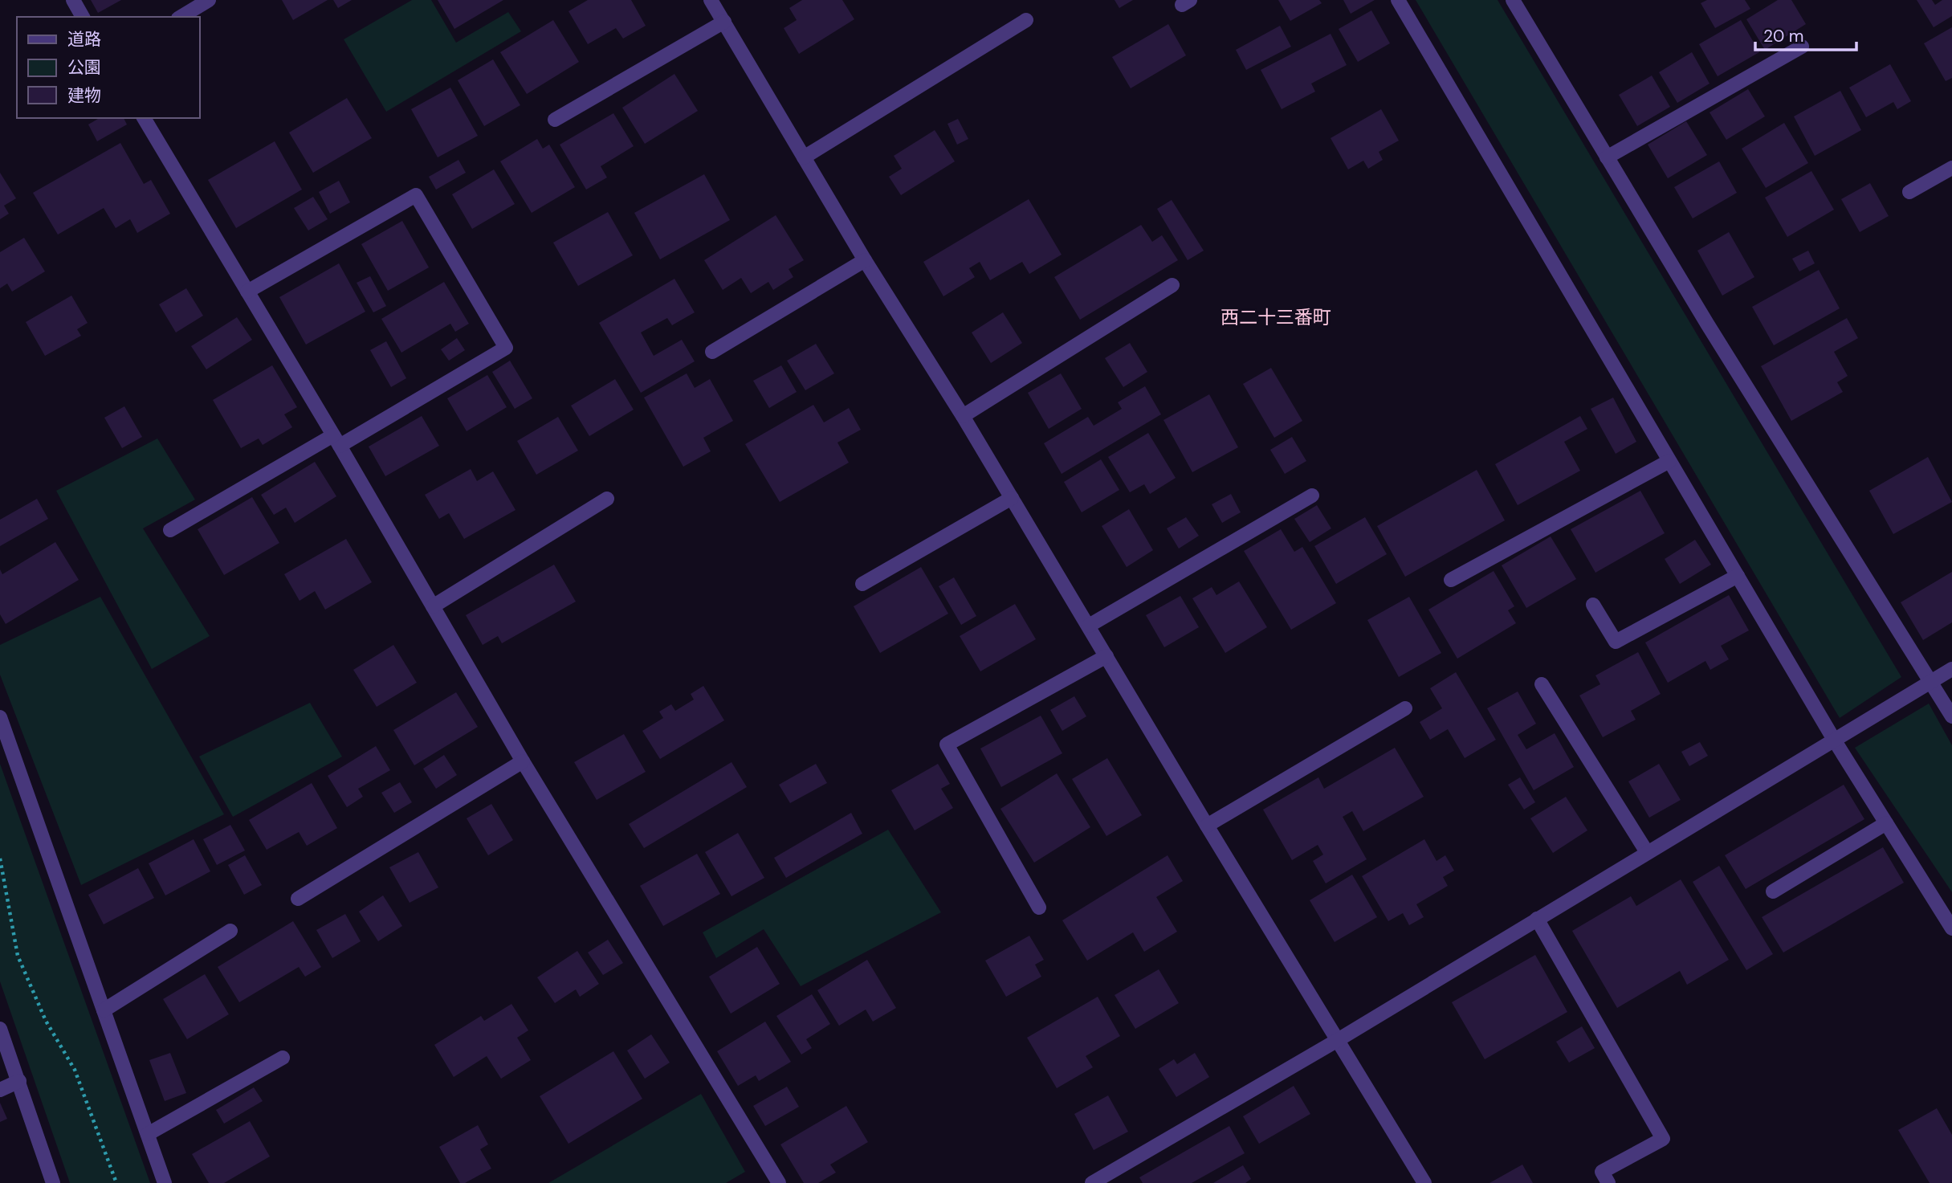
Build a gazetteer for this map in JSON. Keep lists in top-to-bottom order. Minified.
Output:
{"districts":["西二十三番町"],"legend":["道路","公園","建物"],"scale_bar":"20 m"}
